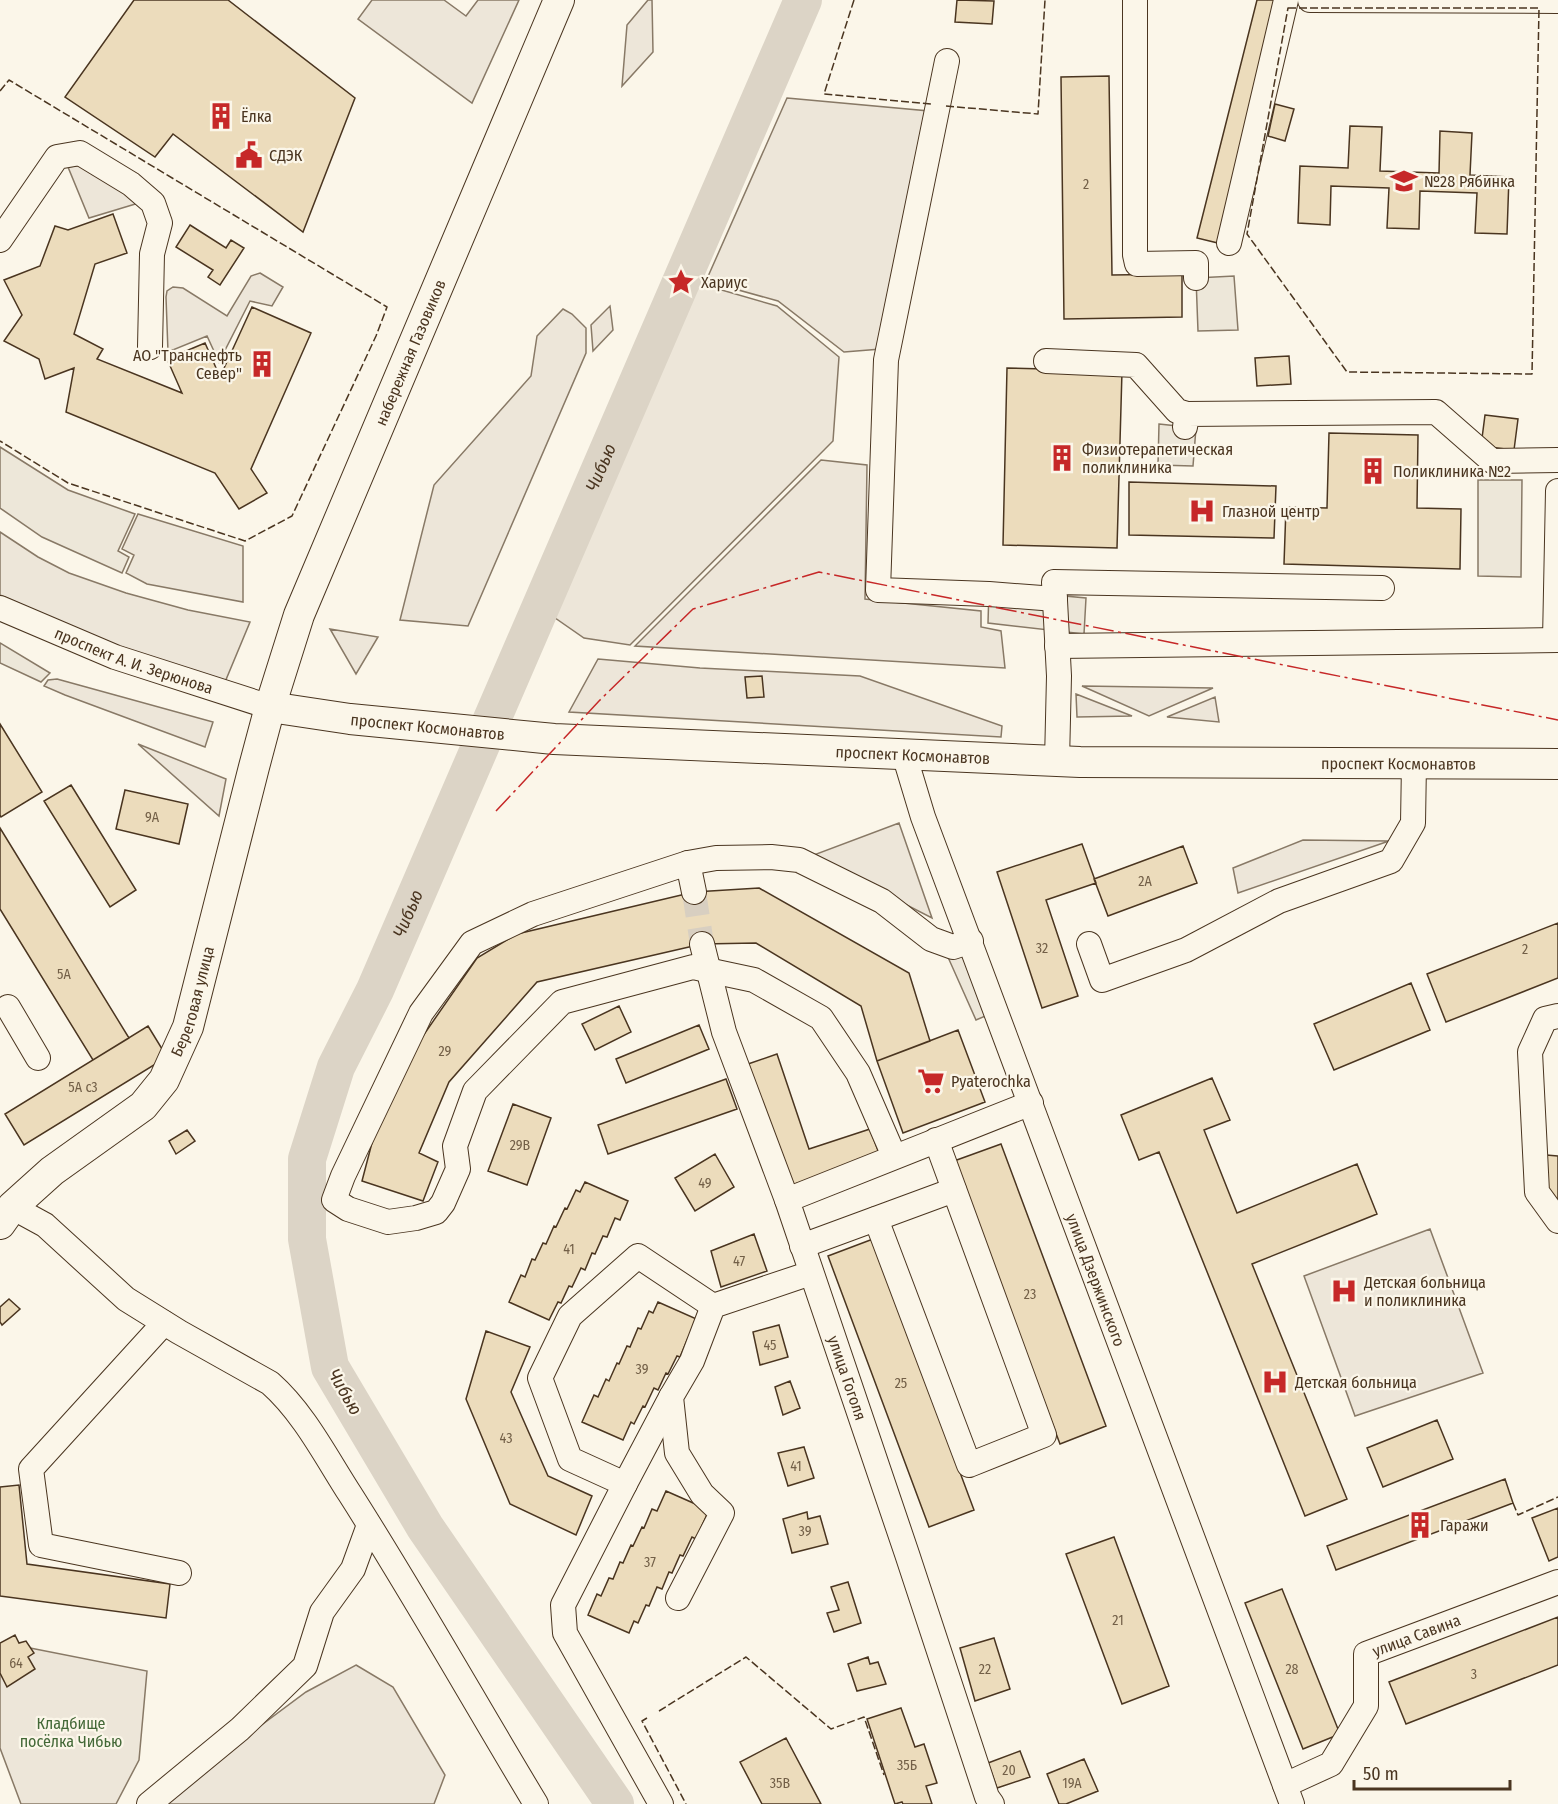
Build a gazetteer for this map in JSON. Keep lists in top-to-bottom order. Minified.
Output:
{"streets":{"main road":["набережная Газовиков","проспект Космонавтов","Береговая улица"],"street":["проспект А. И. Зерюнова","улица Дзержинского","улица Гоголя","улица Савина"]},"crossings":[["набережная Газовиков","проспект А. И. Зерюнова"],["набережная Газовиков","проспект Космонавтов"],["набережная Газовиков","Береговая улица"],["проспект А. И. Зерюнова","проспект Космонавтов"],["проспект А. И. Зерюнова","Береговая улица"],["проспект Космонавтов","Береговая улица"],["проспект Космонавтов","улица Дзержинского"],["улица Дзержинского","улица Савина"]],"water":["Чибью"],"parks":["Кладбище посёлка Чибью"],"places":{"building":["Ёлка","АО \"Транснефть Север\"","Физиотерапетическая поликлиника","Поликлиника №2","Гаражи"],"public building":["СДЭК"],"school or university":["№28 Рябинка"],"place":["Хариус"],"hospital":["Глазной центр","Детская больница и поликлиника","Детская больница"],"supermarket":["Pyaterochka"]},"house_numbers":["2","9А","2А","32","2","5А","29","5А с3","29В","49","41","47","23","45","39","25","43","41","39","37","21","64","22","28","3","35Б","20","35В","19А"],"scale_bar":"50 m"}
